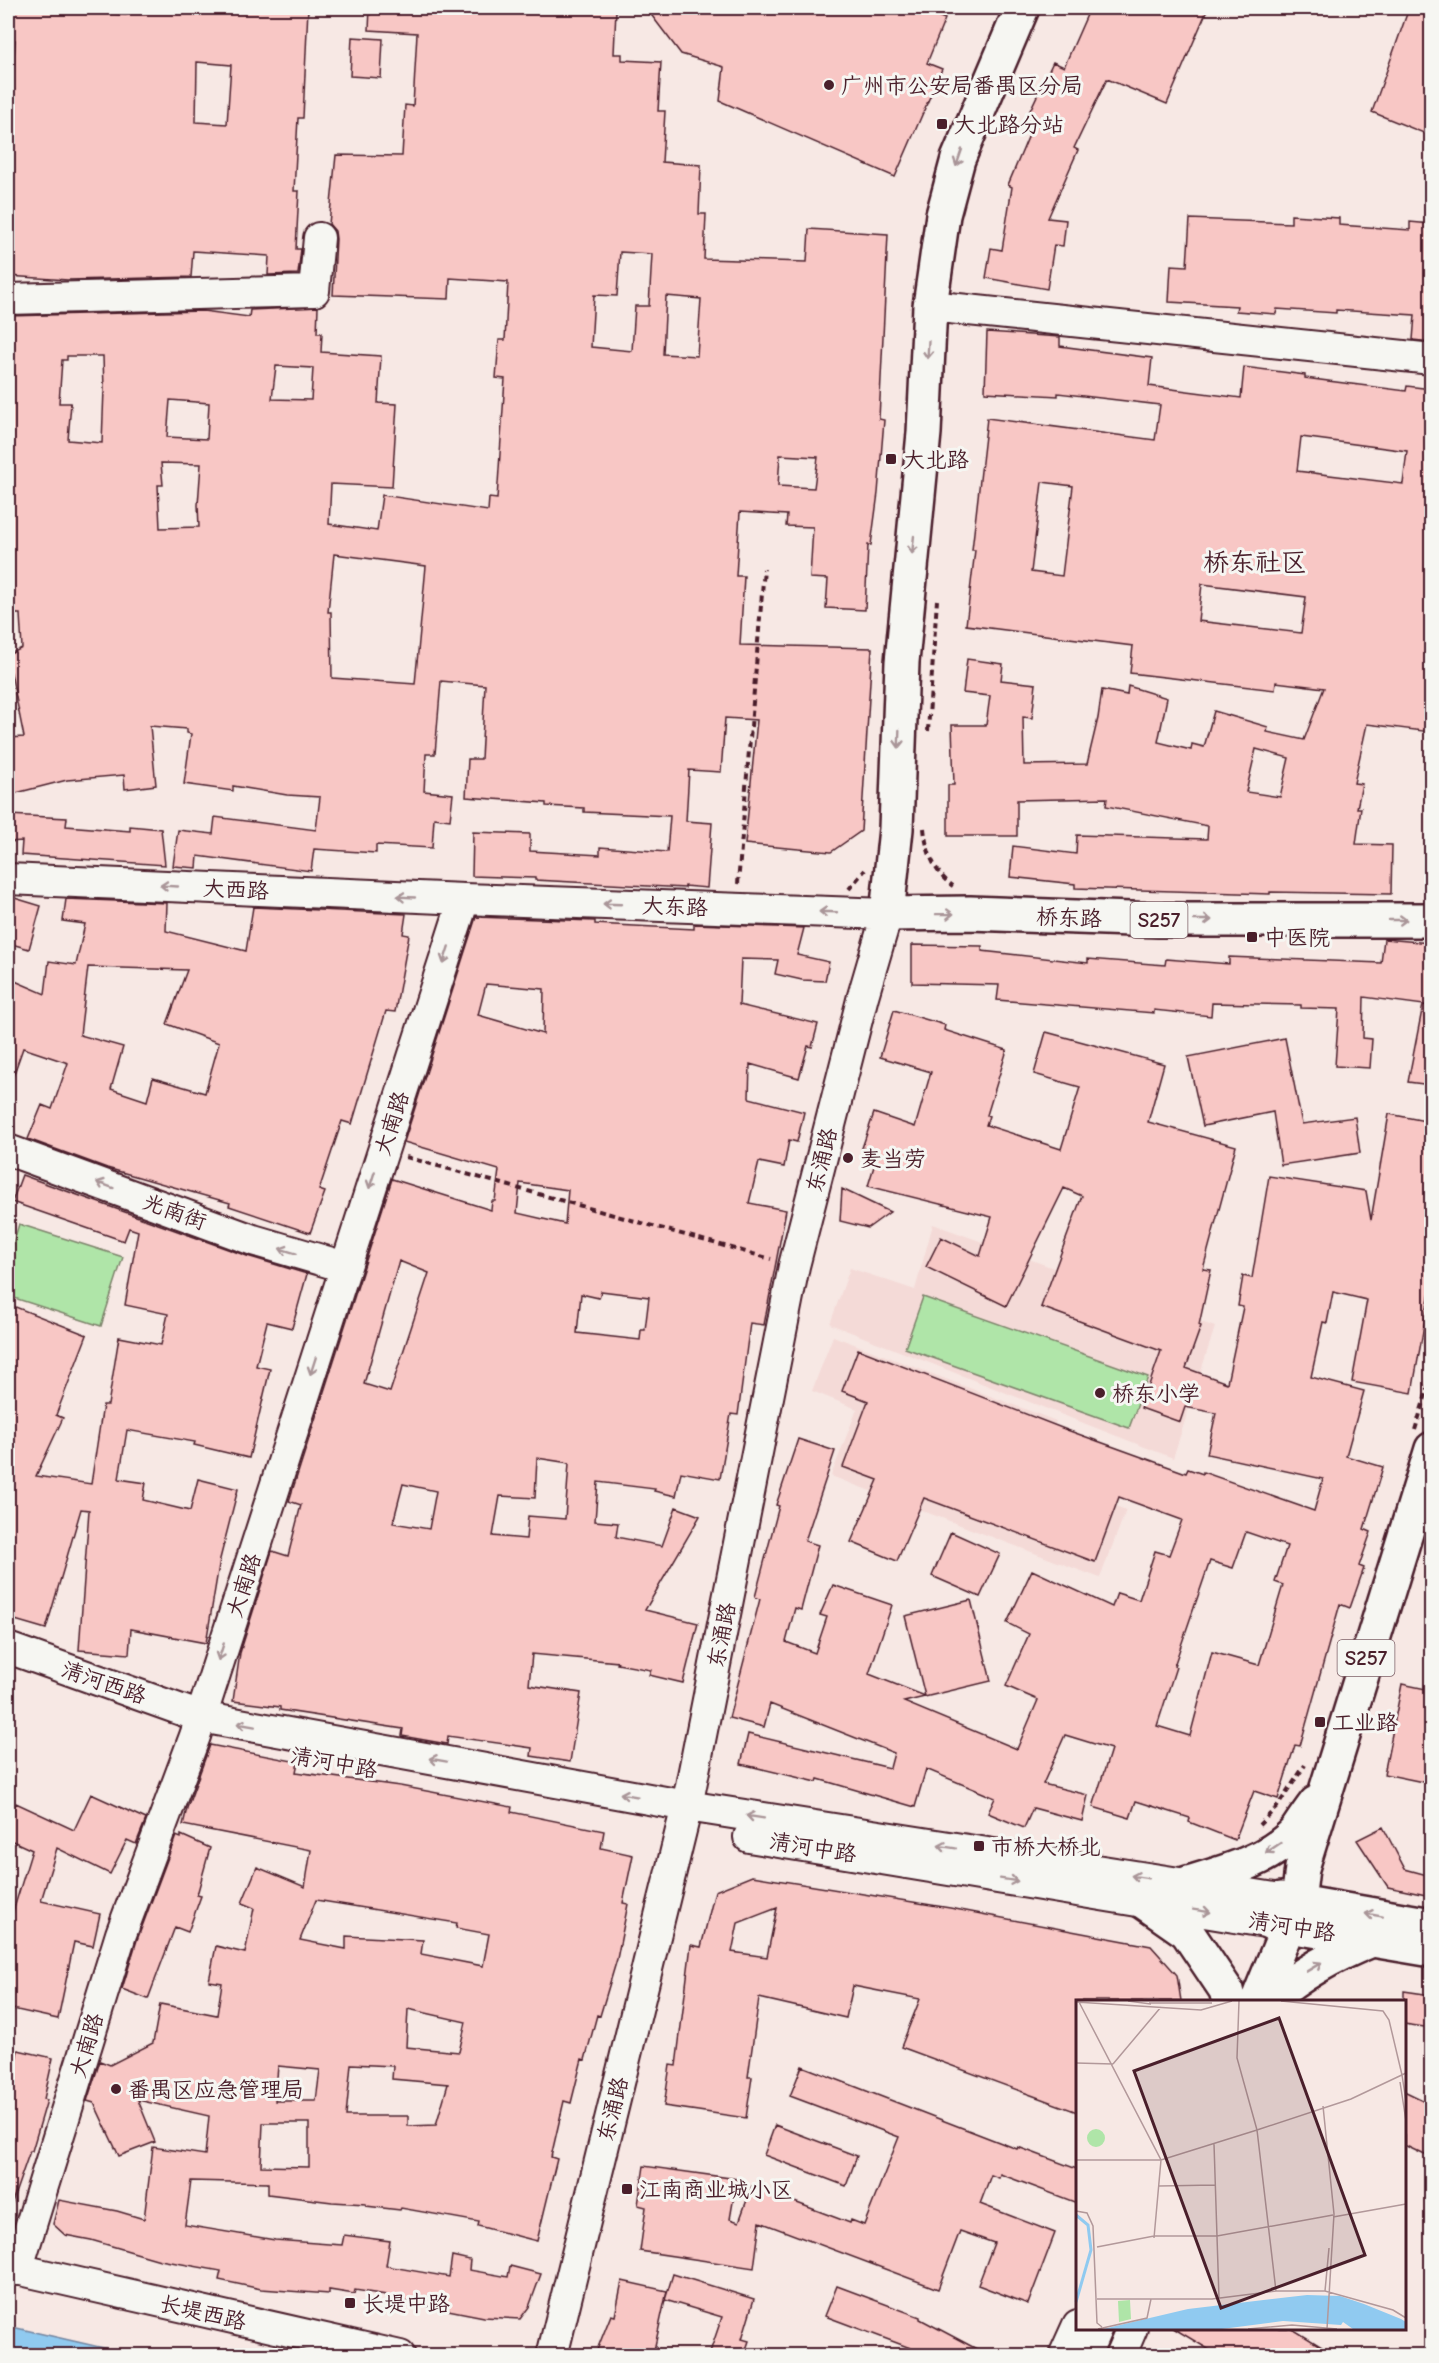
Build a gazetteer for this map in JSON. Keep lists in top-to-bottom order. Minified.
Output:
{"streets":{"main road":["桥东路","S257","清河中路"],"street":["大西路","大东路","大南路","东涌路","光南街","清河西路","长堤西路"]},"crossings":[["大西路","大东路"],["大西路","大南路"],["大东路","桥东路"],["大东路","大南路"],["大东路","东涌路"],["桥东路","东涌路"],["S257","清河中路"],["大南路","光南街"],["大南路","清河西路"],["大南路","清河中路"],["大南路","长堤西路"],["东涌路","清河中路"],["清河西路","清河中路"]],"one_way":["大西路","大东路","桥东路","大南路","光南街"],"districts":["桥东社区"],"places":{"other":["广州市公安局番禺区分局","麦当劳","桥东小学","番禺区应急管理局"],"transit":["大北路分站","大北路","中医院","工业路","市桥大桥北","江南商业城小区","长堤中路"]}}
